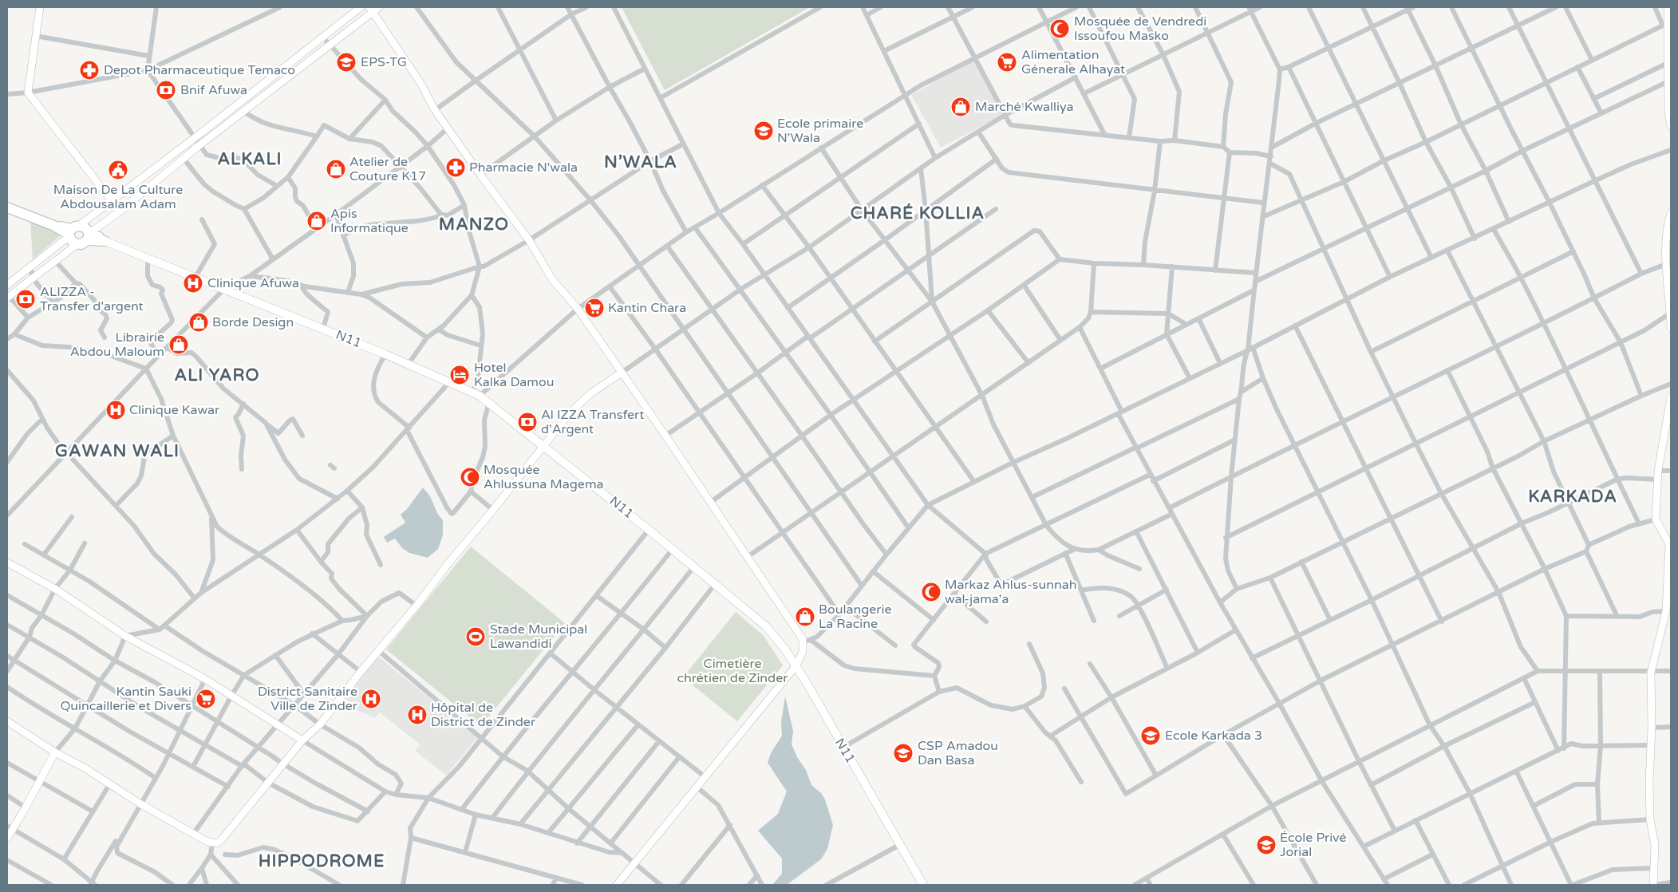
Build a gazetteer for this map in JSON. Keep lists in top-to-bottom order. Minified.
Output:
{"streets":{"main road":["N11"]},"districts":["ALKALI","N’WALA","CHARÉ KOLLIA","MANZO","ALI YARO","GAWAN WALI","KARKADA","HIPPODROME"],"parks":["Cimetière chrétien de Zinder"],"places":{"mosque":["Mosquée de Vendredi Issoufou Masko","Mosquée Ahlussuna Magema","Markaz Ahlus-sunnah wal-jama'a"],"school or university":["EPS-TG","Ecole primaire N'Wala","Ecole Karkada 3","CSP Amadou Dan Basa","École Privé Jorial"],"supermarket":["Alimentation Génerale Alhayat","Kantin Chara","Kantin Sauki Quincaillerie et Divers"],"pharmacy":["Depot Pharmaceutique Temaco","Pharmacie N'wala"],"bank":["Bnif Afuwa","ALIZZA - Transfer d'argent","Al IZZA Transfert d'Argent"],"shop":["Marché Kwalliya","Atelier de Couture K17","Apis Informatique","Borde Design","Librairie Abdou Maloum","Boulangerie La Racine"],"public building":["Maison De La Culture Abdousalam Adam"],"hospital":["Clinique Afuwa","Clinique Kawar","District Sanitaire Ville de Zinder","Hôpital de District de Zinder"],"hotel":["Hotel Kalka Damou"],"sports":["Stade Municipal Lawandidi"]}}
